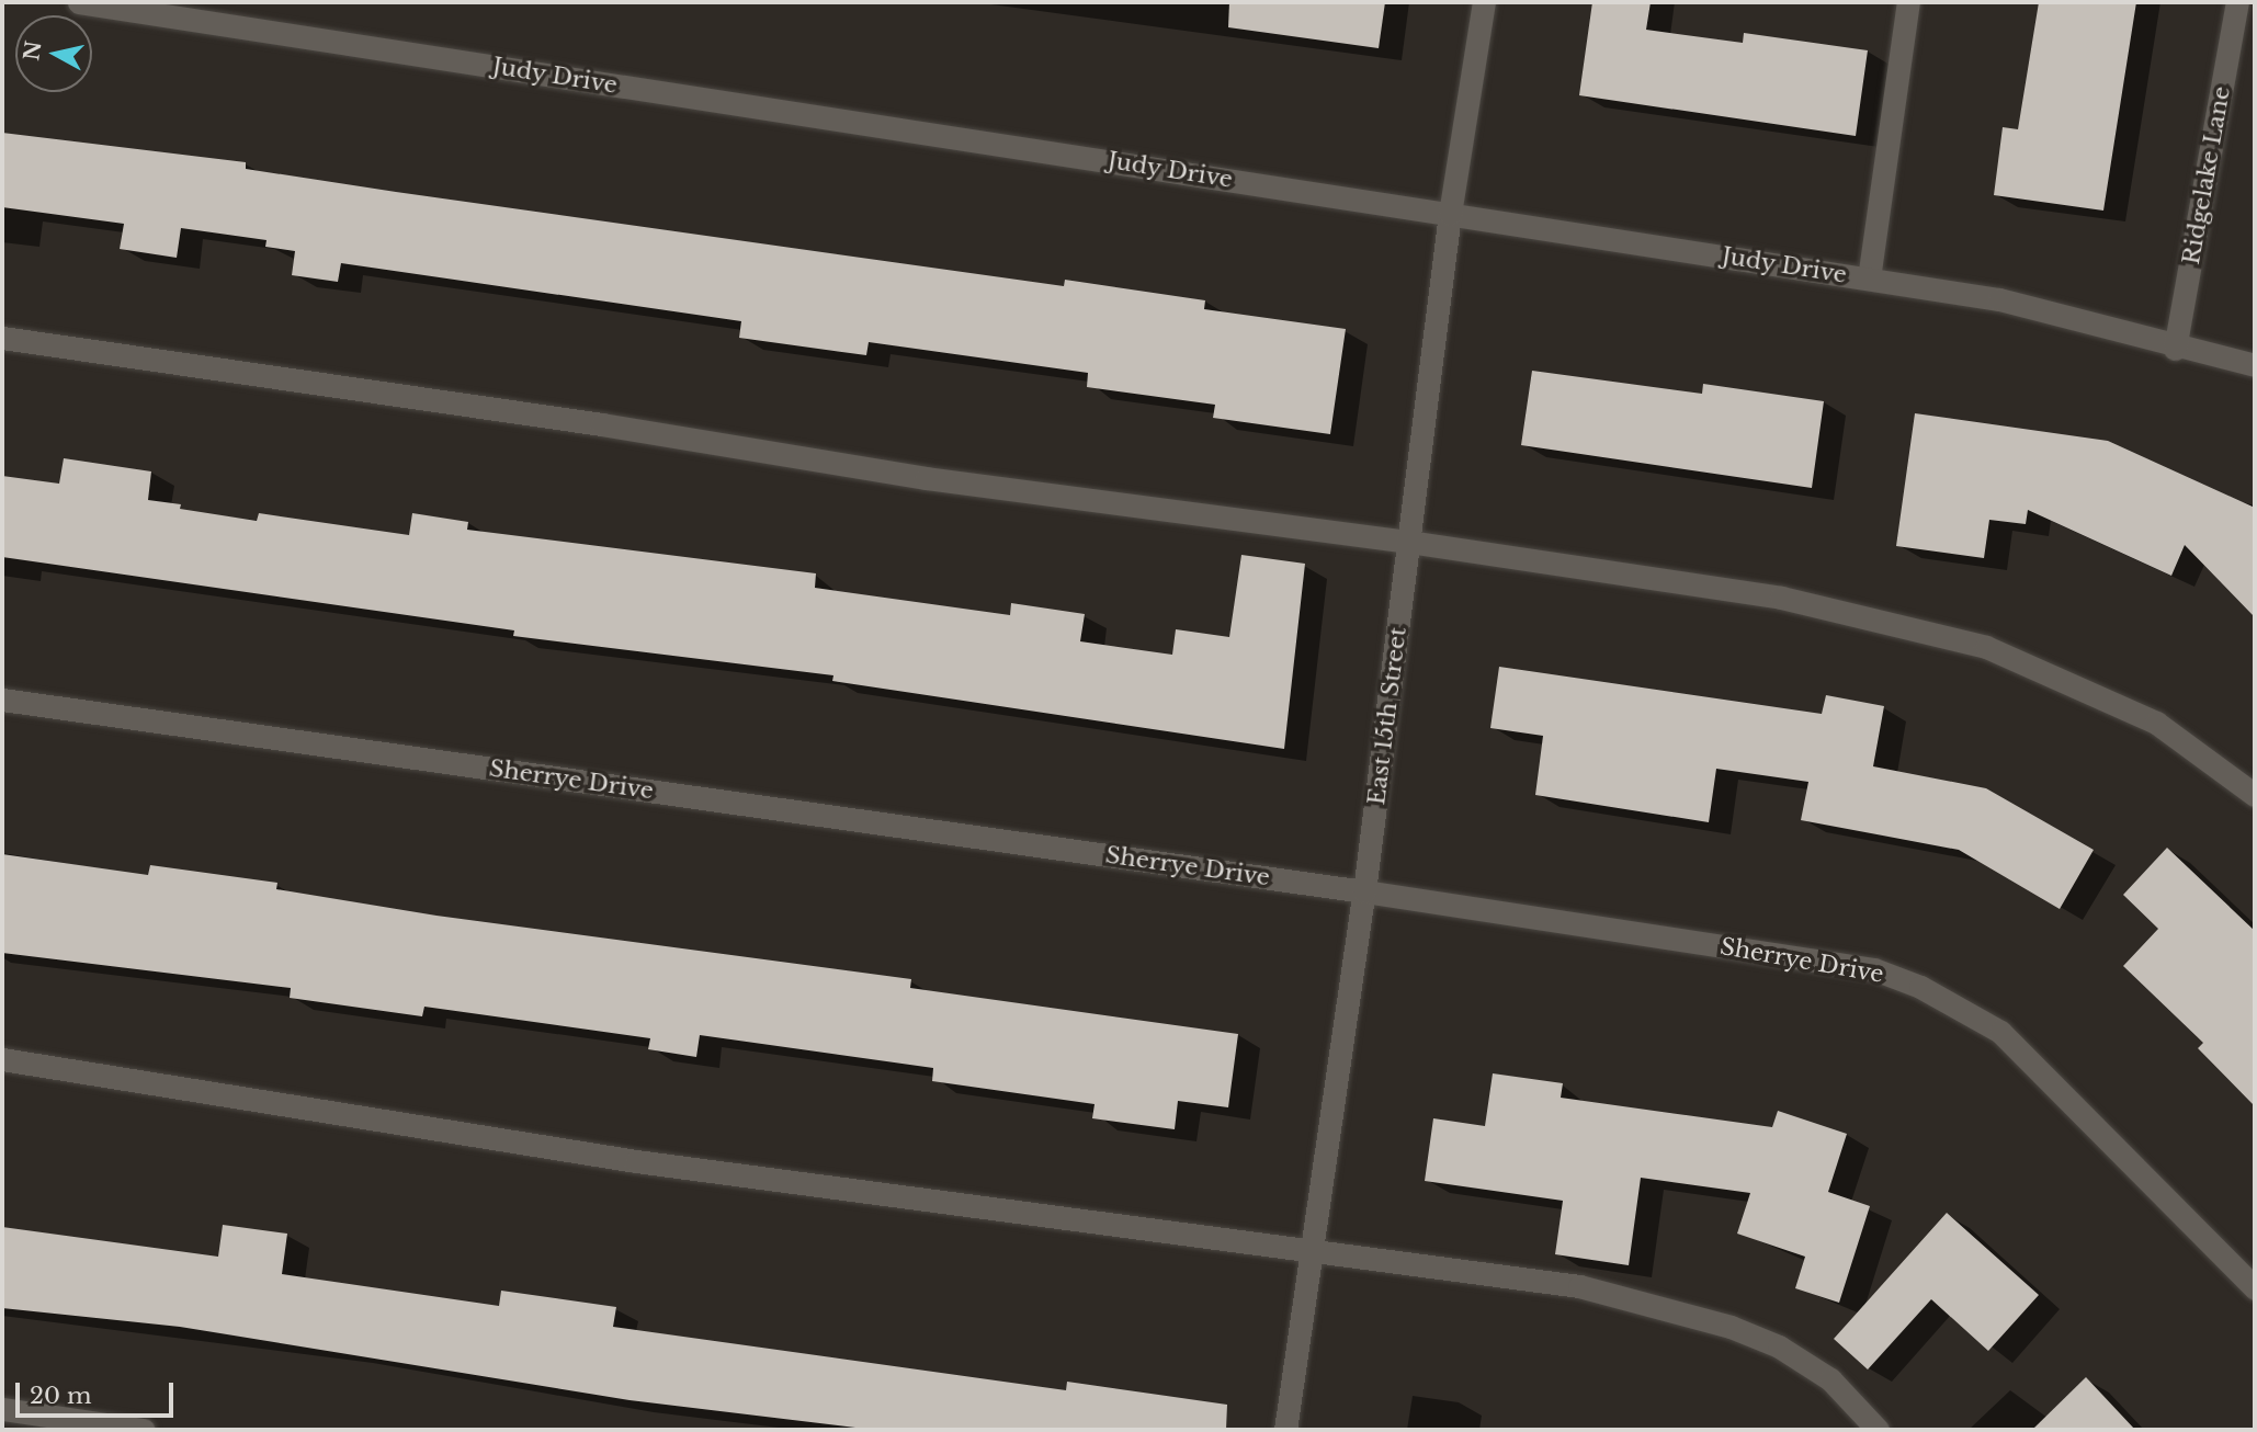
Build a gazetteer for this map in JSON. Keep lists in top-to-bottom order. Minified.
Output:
{"streets":{"street":["Judy Drive","Ridgelake Lane","East 15th Street","Sherrye Drive"]},"crossings":[["Judy Drive","Ridgelake Lane"],["Judy Drive","East 15th Street"],["East 15th Street","Sherrye Drive"]],"scale_bar":"20 m","north":"left"}
